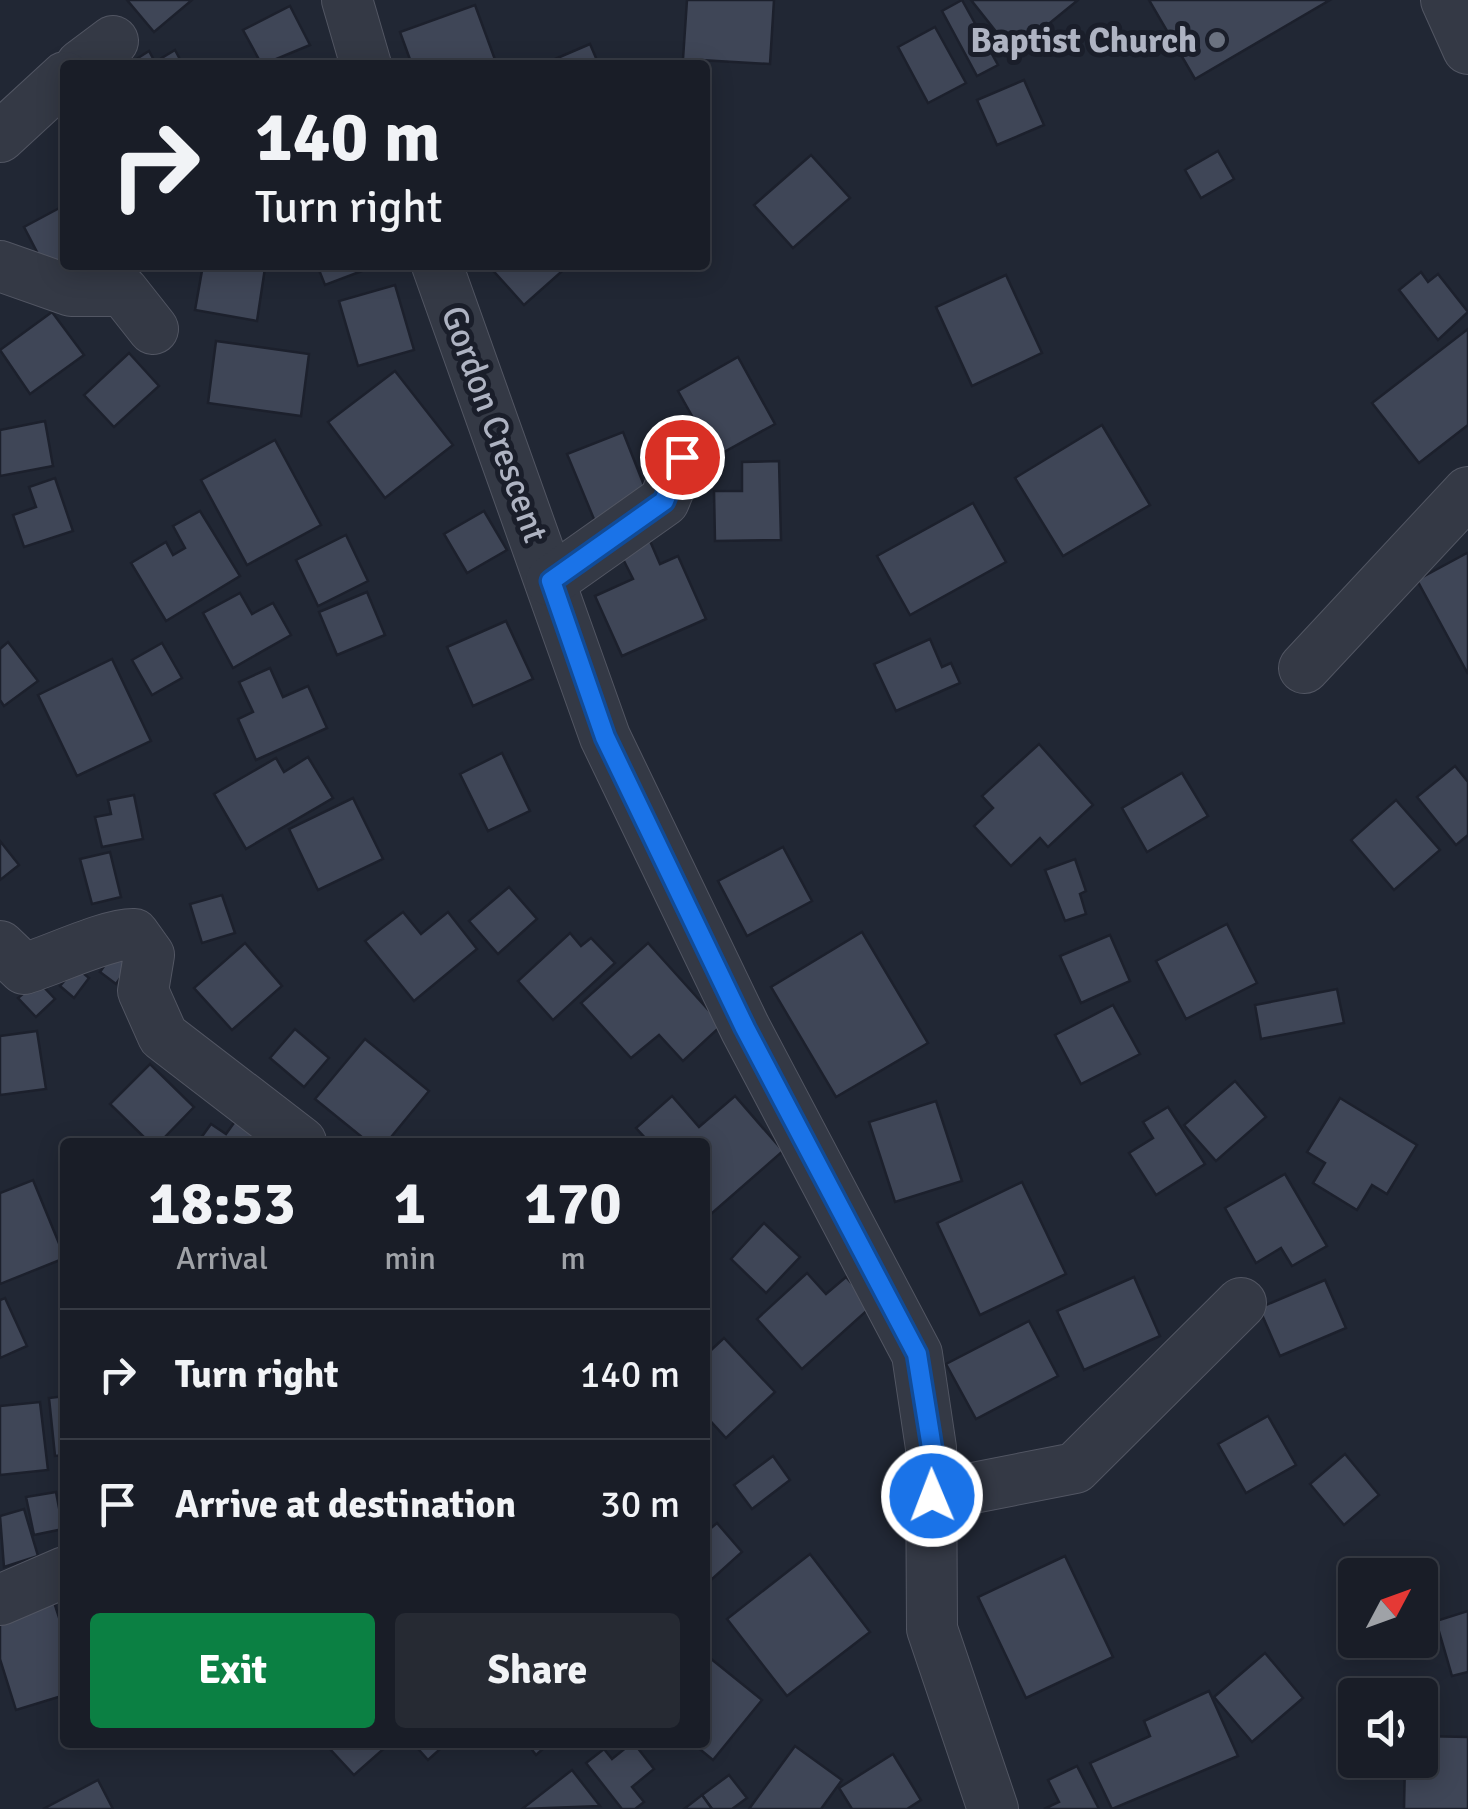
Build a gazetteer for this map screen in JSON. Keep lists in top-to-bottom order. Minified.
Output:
{"streets":{"street":["Gordon Crescent"]},"places":["Baptist Church"],"north":"top right","page":{"turn":["140 m","Turn right"],"eta":["18:53","Arrival","1","min","170","m"],"list":[{"name":"Turn right","value":"140 m"},{"name":"Arrive at destination","value":"30 m"}],"buttons":["Exit","Share"]}}
